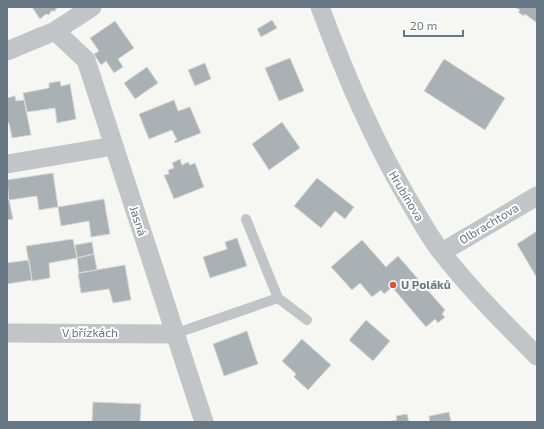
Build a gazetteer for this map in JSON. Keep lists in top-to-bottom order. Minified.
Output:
{"streets":{"street":["Hrubínova","Jasná","Olbrachtova","V břízkách"]},"crossings":[["Hrubínova","Olbrachtova"],["Jasná","V břízkách"]],"places":["U Poláků"],"scale_bar":"20 m"}
